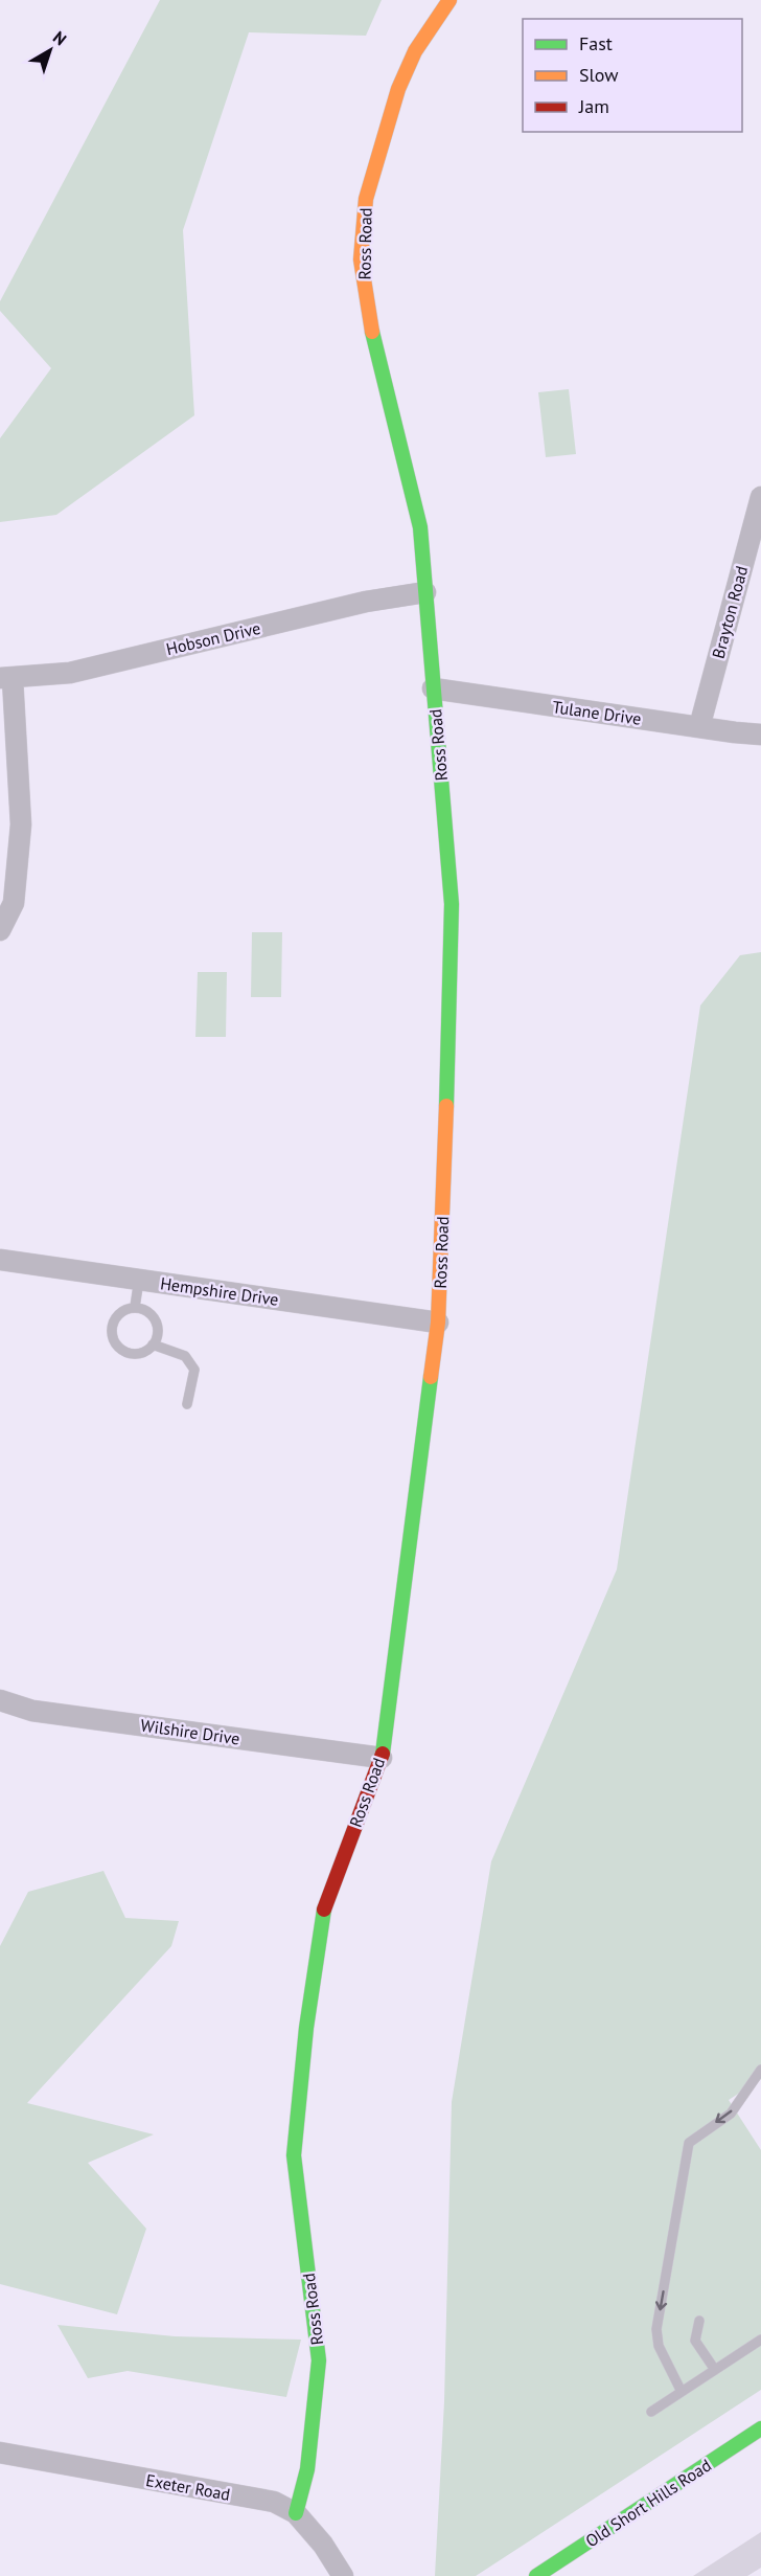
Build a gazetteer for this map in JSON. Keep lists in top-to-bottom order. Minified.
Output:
{"streets":{"street":["Ross Road","Brayton Road","Hobson Drive","Tulane Drive","Hempshire Drive","Wilshire Drive","Exeter Road","Old Short Hills Road"]},"crossings":[["Ross Road","Hobson Drive"],["Ross Road","Tulane Drive"],["Ross Road","Hempshire Drive"],["Ross Road","Wilshire Drive"],["Ross Road","Exeter Road"],["Brayton Road","Tulane Drive"]],"legend":["Fast","Slow","Jam"],"north":"top right"}
